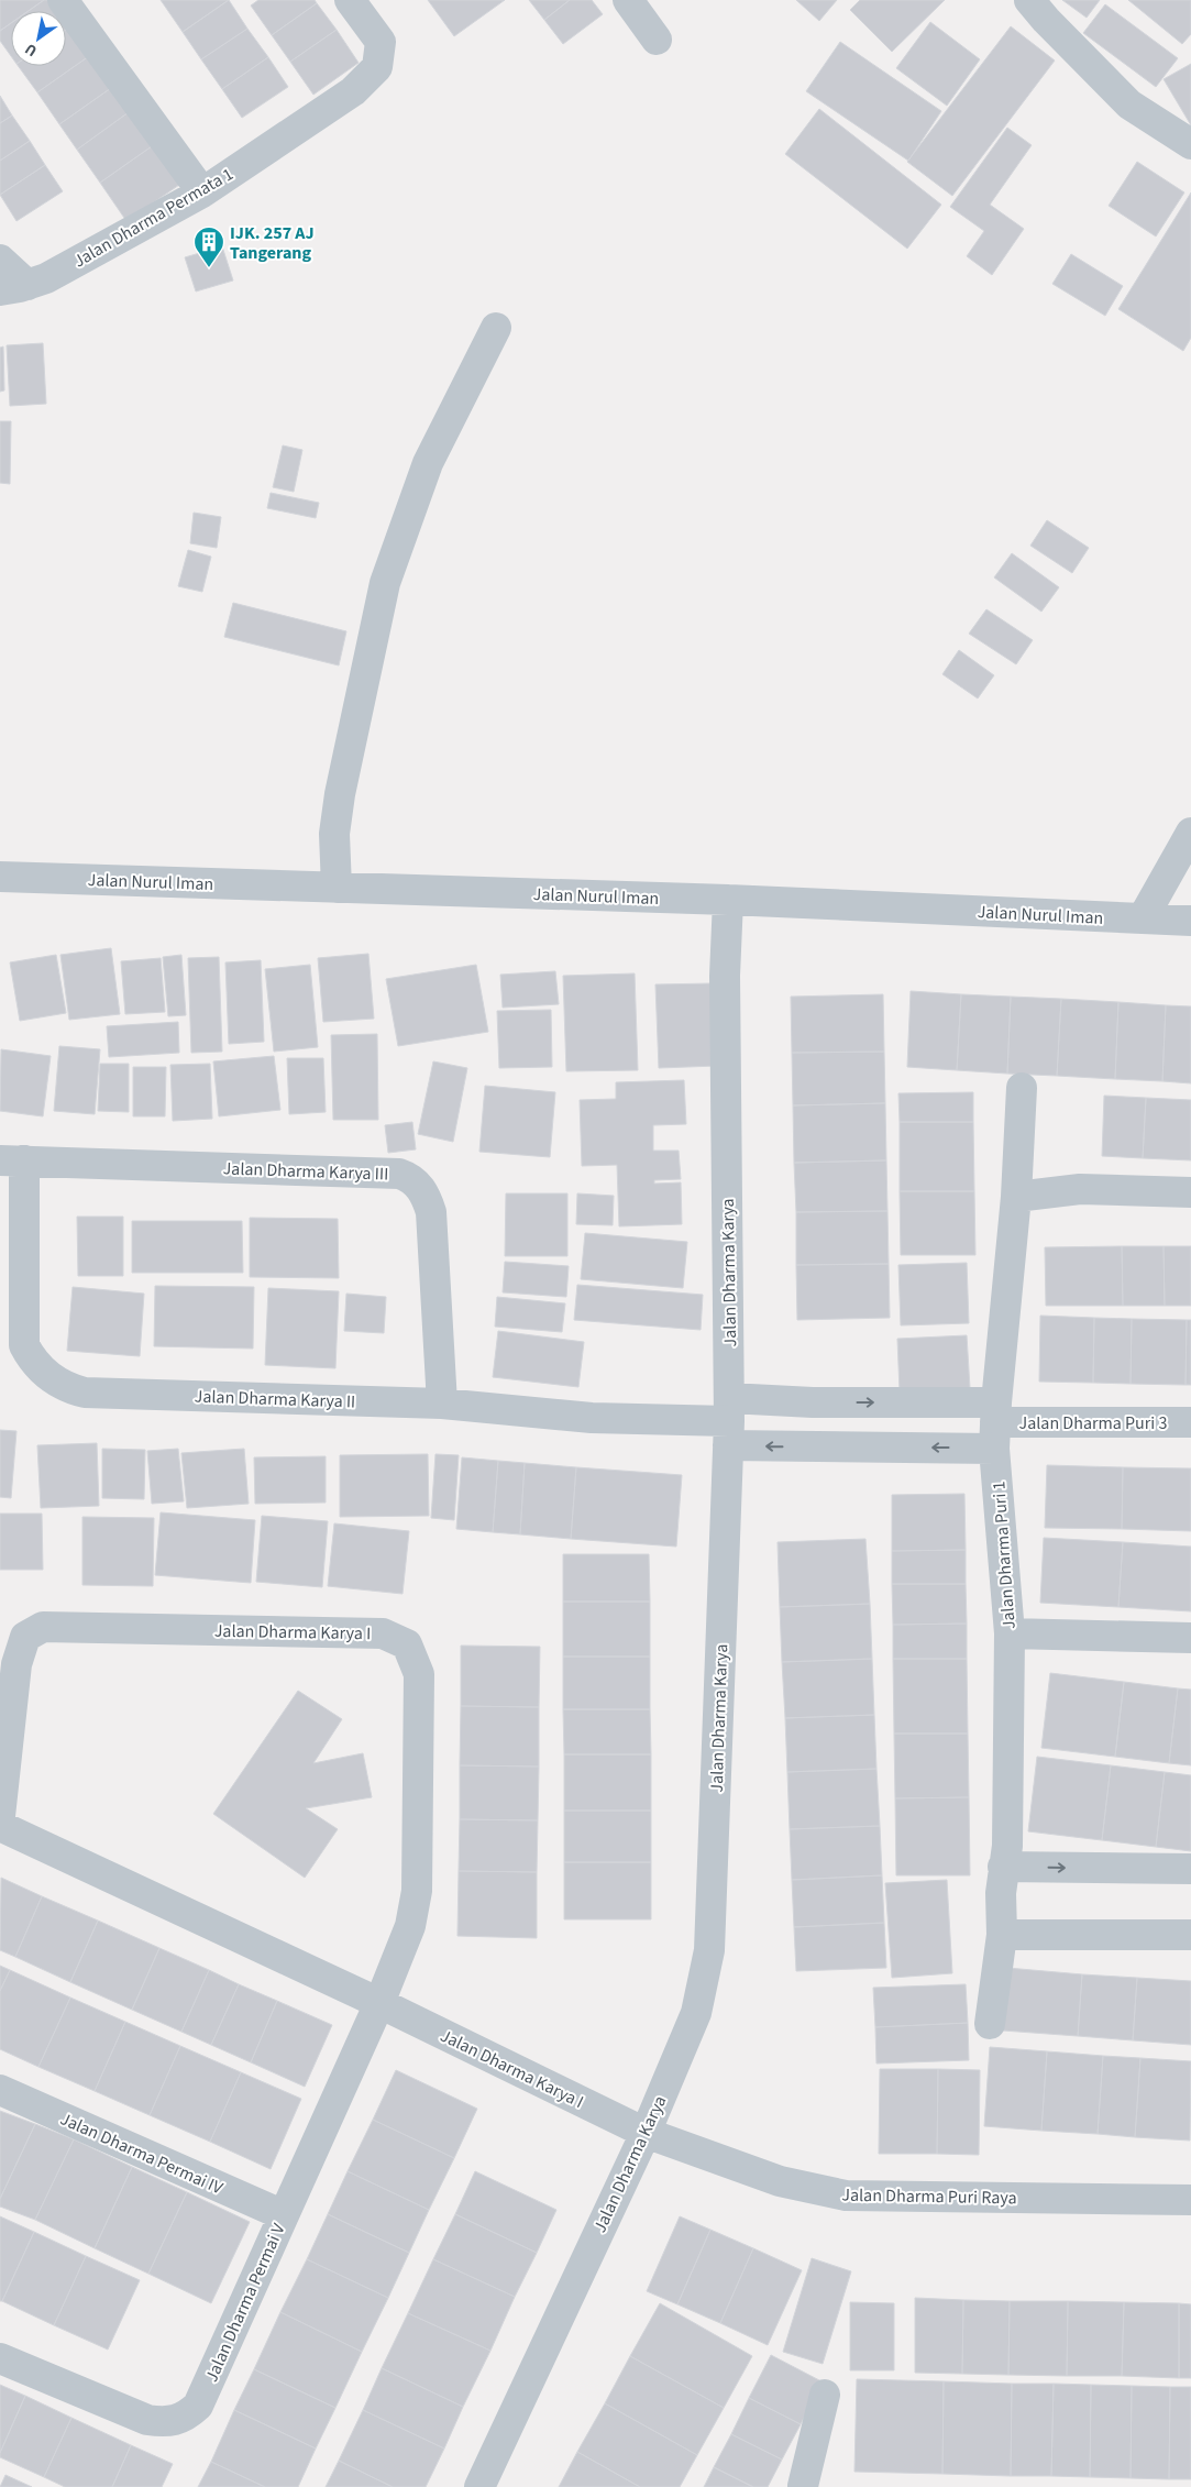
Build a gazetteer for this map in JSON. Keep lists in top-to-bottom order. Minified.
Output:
{"streets":{"street":["Jalan Dharma Permata 1","Jalan Nurul Iman","Jalan Dharma Karya III","Jalan Dharma Karya","Jalan Dharma Karya II","Jalan Dharma Puri 3","Jalan Dharma Puri 1","Jalan Dharma Karya I","Jalan Dharma Permai IV","Jalan Dharma Puri Raya","Jalan Dharma Permai V"]},"crossings":[["Jalan Nurul Iman","Jalan Dharma Karya"],["Jalan Dharma Karya III","Jalan Dharma Karya II"],["Jalan Dharma Karya","Jalan Dharma Karya II"],["Jalan Dharma Karya","Jalan Dharma Karya I"],["Jalan Dharma Karya","Jalan Dharma Puri Raya"],["Jalan Dharma Puri 3","Jalan Dharma Puri 1"],["Jalan Dharma Karya I","Jalan Dharma Puri Raya"],["Jalan Dharma Karya I","Jalan Dharma Permai V"],["Jalan Dharma Permai IV","Jalan Dharma Permai V"]],"places":{"building":["IJK. 257 AJ Tangerang"]},"north":"bottom left"}
